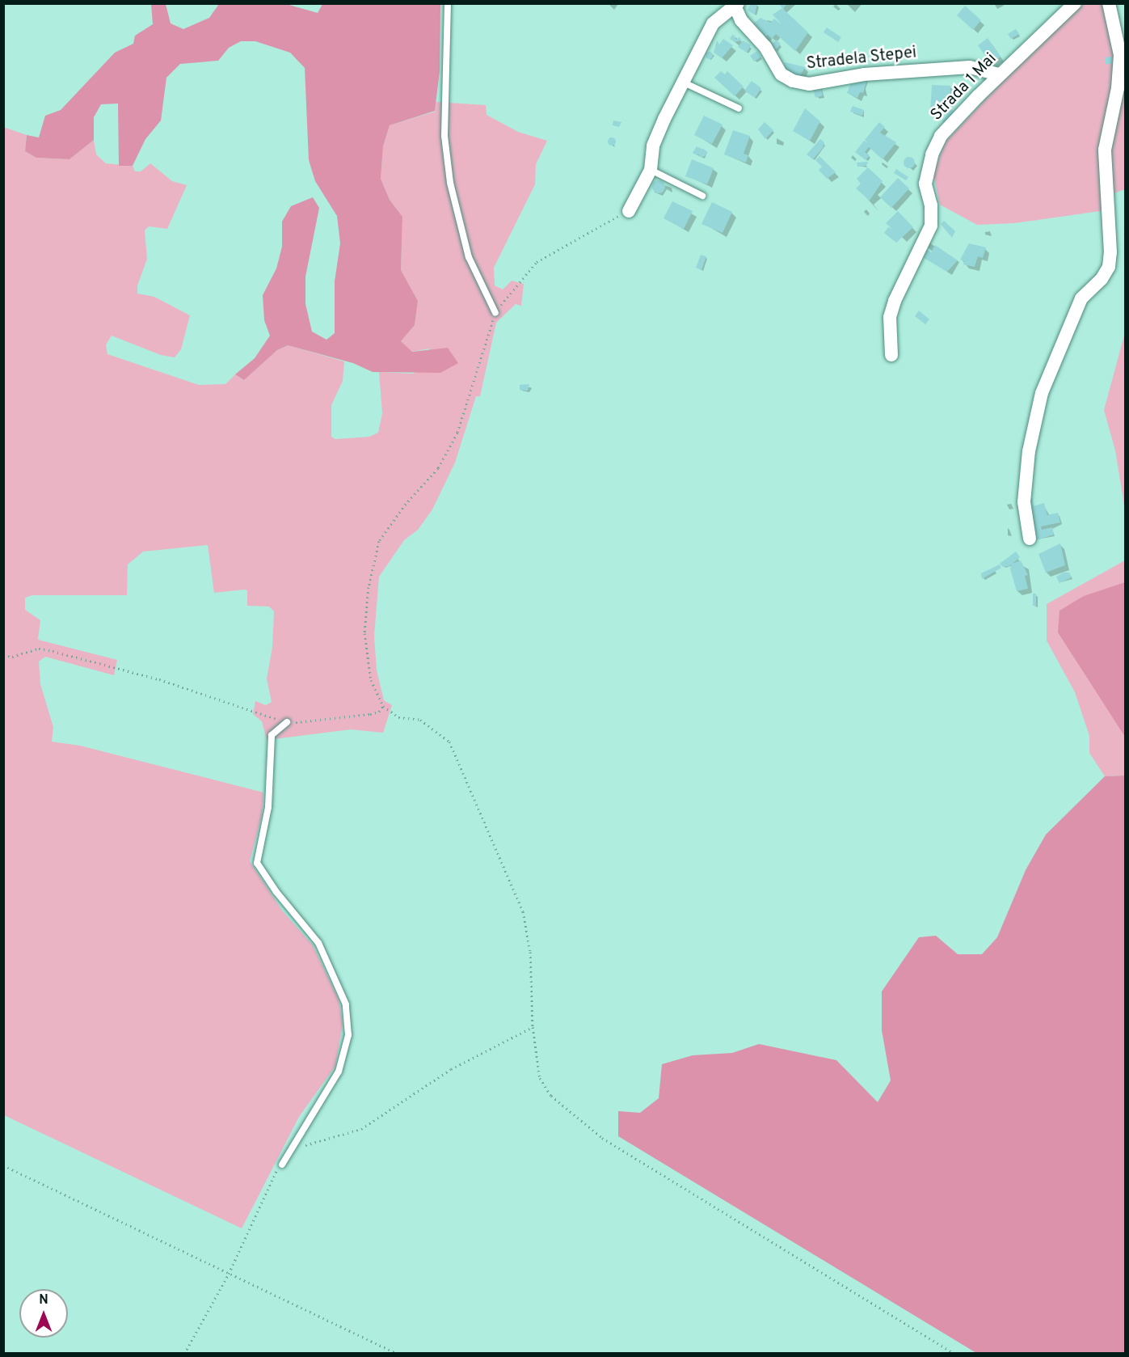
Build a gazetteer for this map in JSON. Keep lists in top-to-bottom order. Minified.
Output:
{"streets":{"street":["Stradela Stepei","Strada 1 Mai"]},"crossings":[["Stradela Stepei","Strada 1 Mai"]],"north":"top"}
